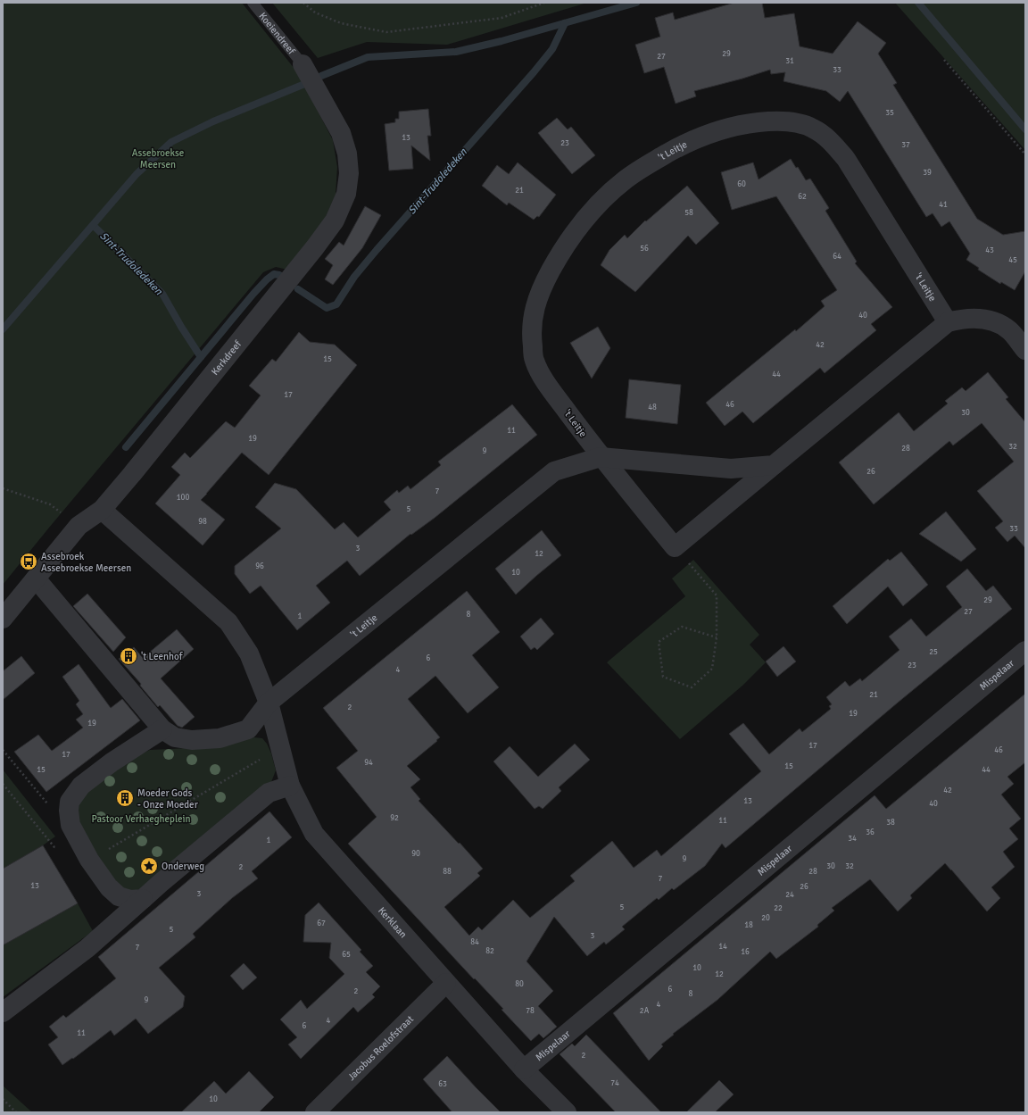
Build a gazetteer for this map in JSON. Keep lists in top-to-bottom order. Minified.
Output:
{"streets":{"street":["'t Leitje","Kerkdreef","Mispelaar","Kerklaan","Jacobus Roelofstraat"],"lane":["Koeiendreef"]},"crossings":[["Koeiendreef","Kerkdreef"],["'t Leitje","Kerklaan"],["Mispelaar","Kerklaan"],["Kerklaan","Jacobus Roelofstraat"]],"water":["Sint-Trudoledeken"],"parks":["Assebroekse Meersen","Pastoor Verhaegheplein"],"places":{"bus stop":["Assebroek Assebroekse Meersen"],"building":["'t Leenhof","Moeder Gods - Onze Moeder"],"place":["Onderweg"]},"house_numbers":["29","27","31","33","35","13","23","37","39","60","21","62","41","58","56","43","64","45","40","42","15","44","17","46","48","30","11","19","32","28","9","26","7","100","5","98","33","3","12","96","10","29","27","8","1","25","6","23","4","21","2","19","19","17","46","17","94","15","15","44","42","13","40","92","11","38","36","34","1","90","9","30","32","2","88","28","7","13","26","3","24","5","22","20","67","18","5","3","84","14","7","82","16","65","10","12","80","6","2","8","9","4","78","2A","4","6","11","2","74","63","10"]}
